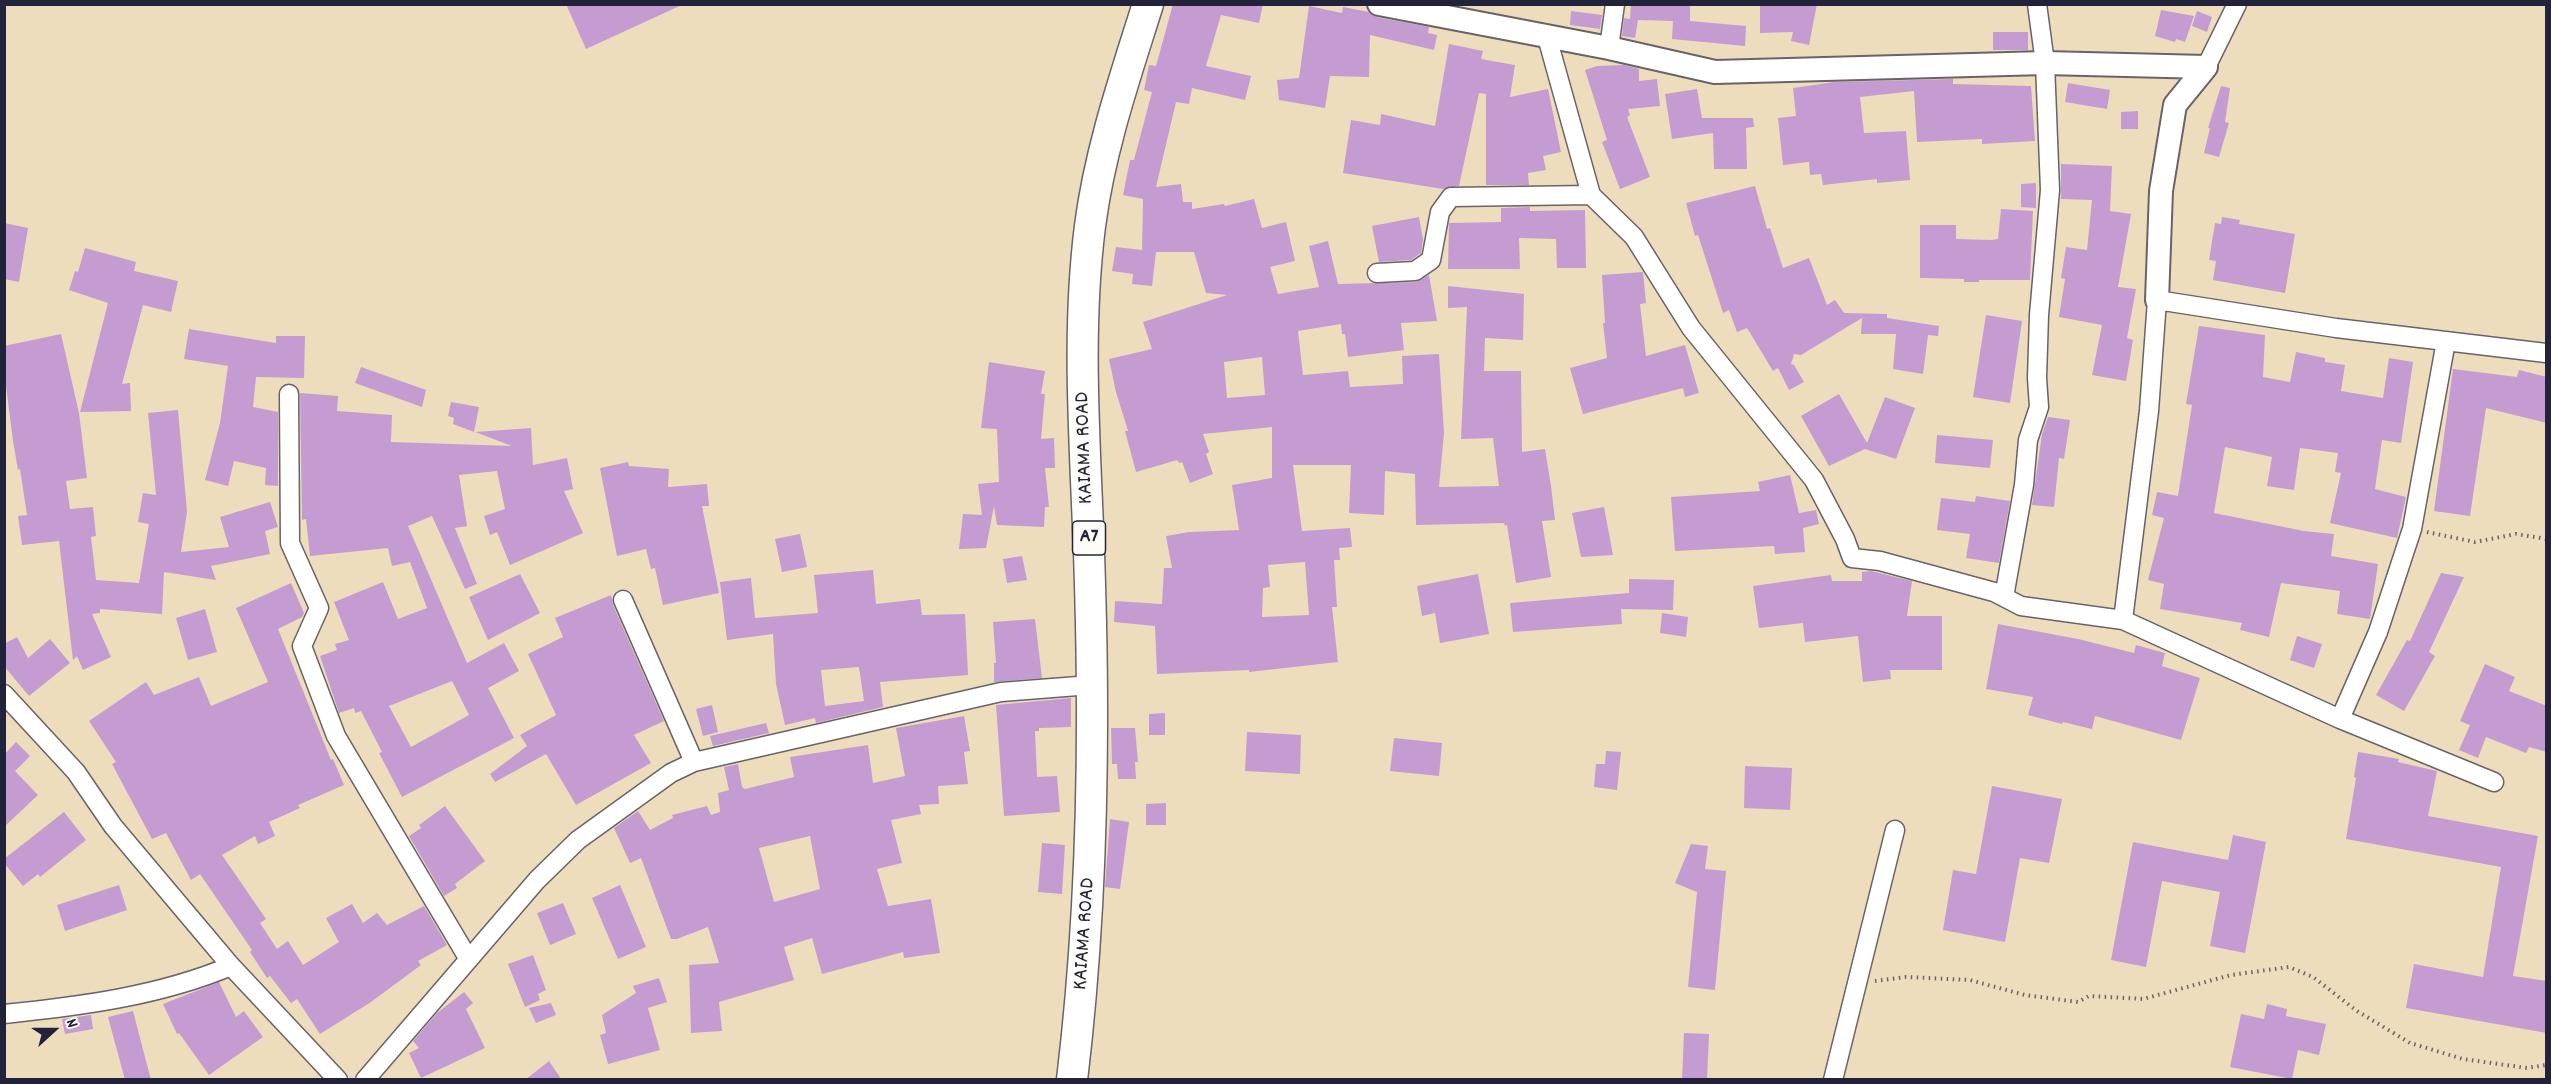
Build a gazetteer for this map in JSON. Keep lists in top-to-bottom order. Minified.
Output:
{"streets":{"highway":["KAIAMA ROAD","A7"]},"north":"right"}
